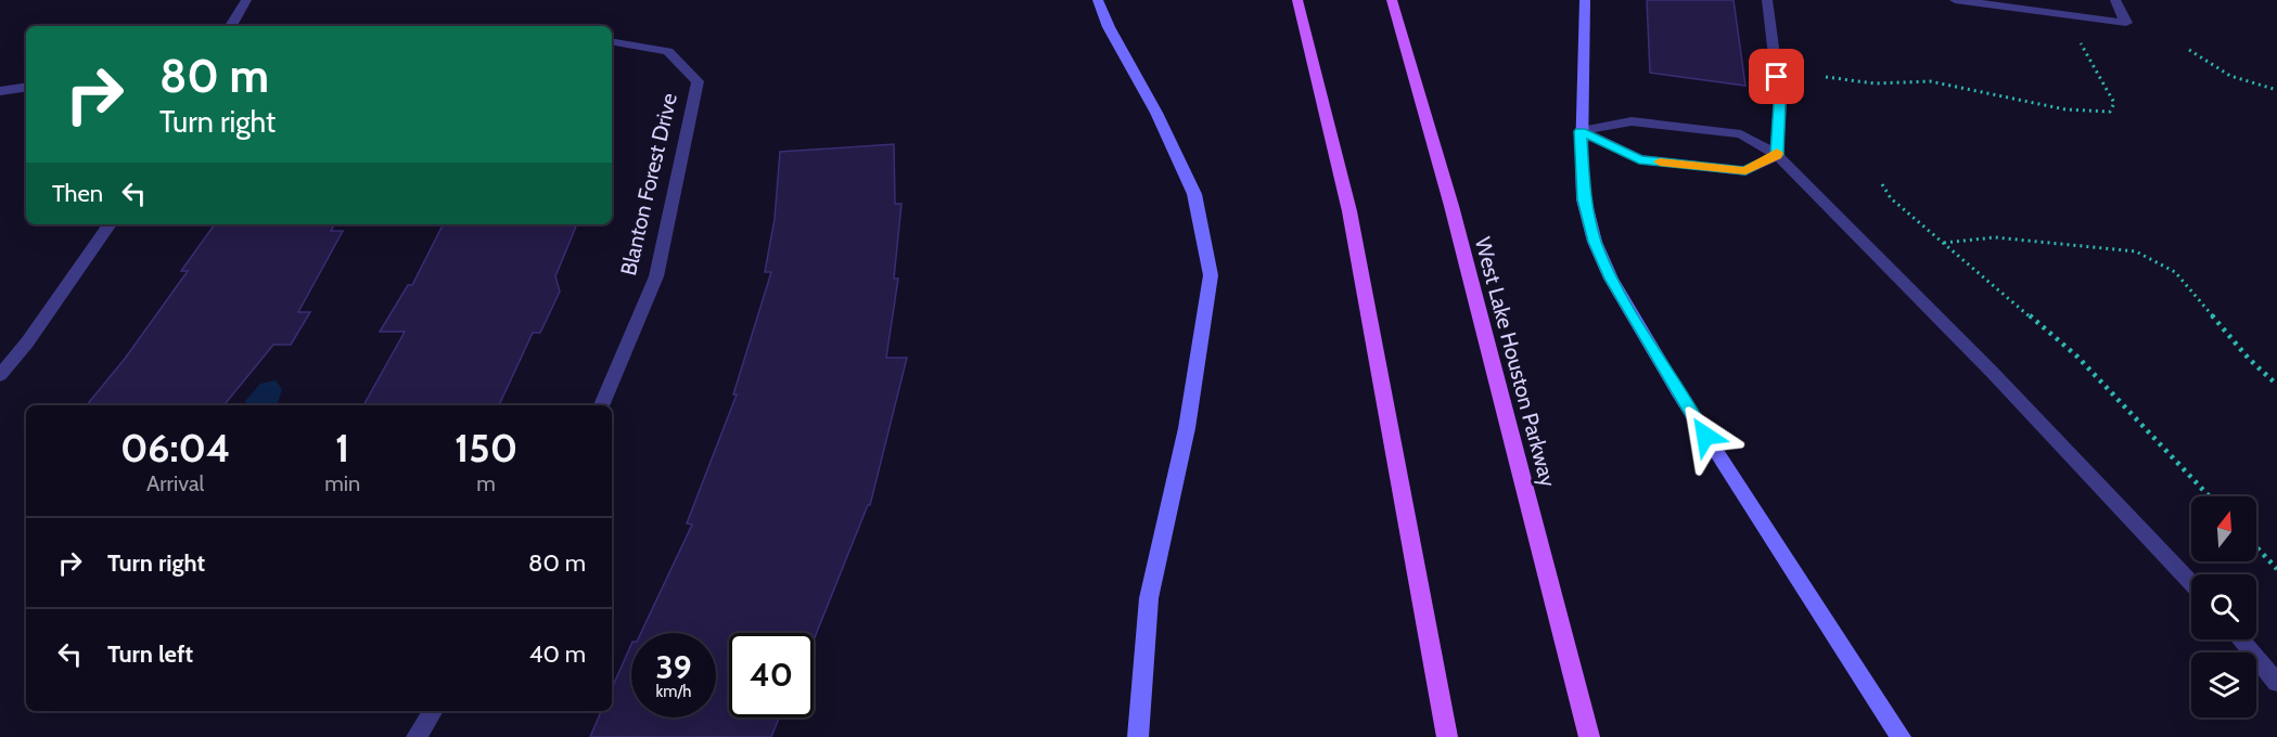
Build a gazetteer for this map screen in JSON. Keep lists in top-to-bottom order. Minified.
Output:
{"streets":{"main road":["West Lake Houston Parkway"],"street":["Blanton Forest Drive"]},"north":"top","page":{"turn":["80 m","Turn right"],"then":"Then","eta":["06:04","Arrival","1","min","150","m"],"list":[{"name":"Turn right","value":"80 m"},{"name":"Turn left","value":"40 m"}],"speed":"39 km/h","limit":"40"}}
